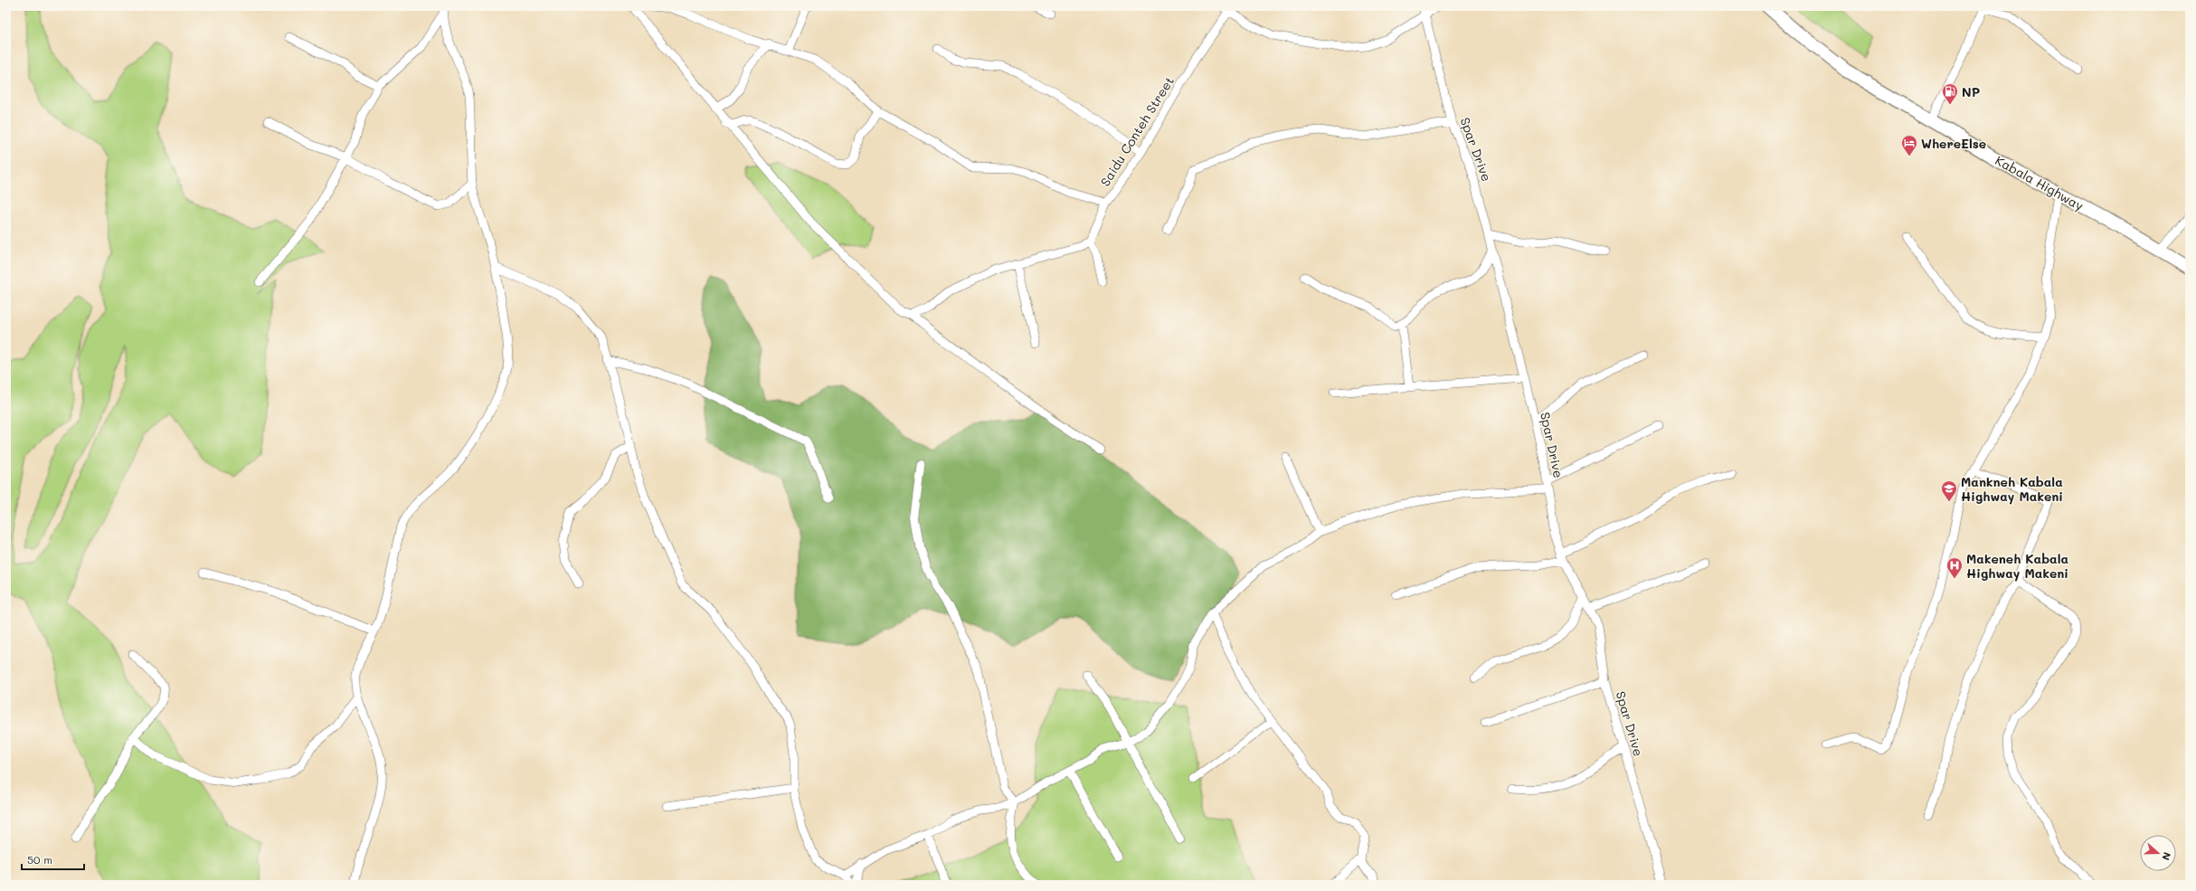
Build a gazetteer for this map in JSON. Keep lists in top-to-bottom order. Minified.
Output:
{"streets":{"main road":["Kabala Highway"],"street":["Saidu Conteh Street","Spar Drive"]},"places":{"fuel station":["NP"],"hotel":["WhereElse"],"school or university":["Mankneh Kabala Highway Makeni"],"hospital":["Makeneh Kabala Highway Makeni"]},"scale_bar":"50 m","north":"right"}
